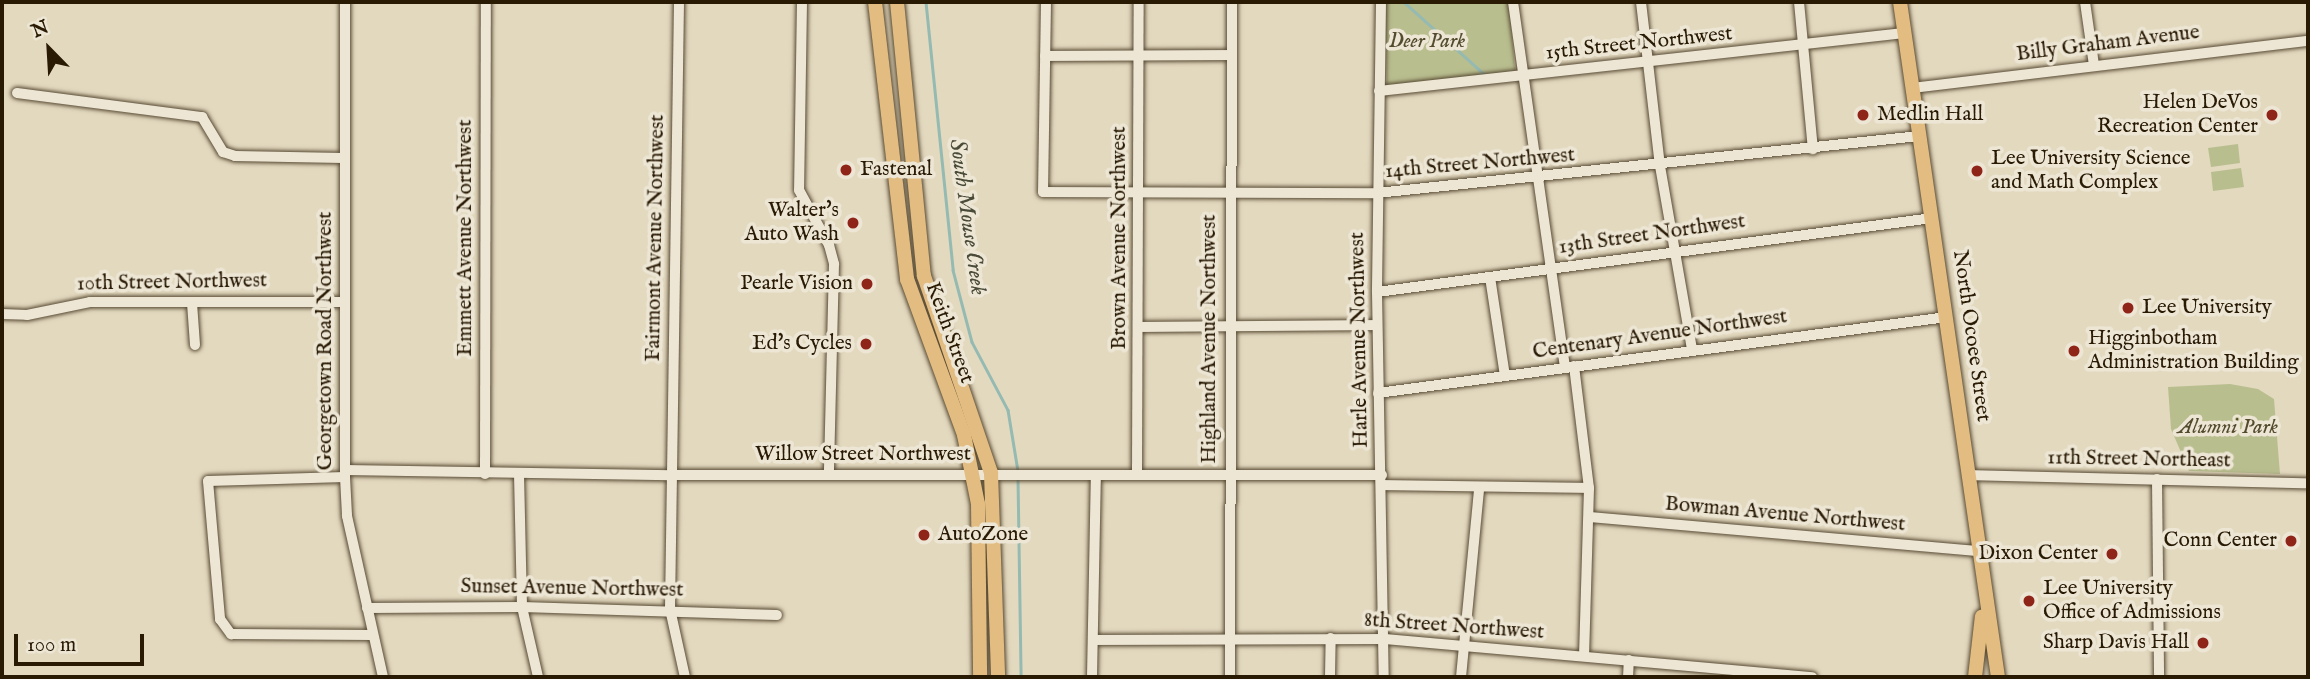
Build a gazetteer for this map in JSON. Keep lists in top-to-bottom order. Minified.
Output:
{"streets":{"main road":["Keith Street","North Ocoee Street"],"street":["15th Street Northwest","Billy Graham Avenue","14th Street Northwest","13th Street Northwest","Emmett Avenue Northwest","Fairmont Avenue Northwest","Brown Avenue Northwest","10th Street Northwest","Centenary Avenue Northwest","Highland Avenue Northwest","Harle Avenue Northwest","Georgetown Road Northwest","Willow Street Northwest","11th Street Northeast","Bowman Avenue Northwest","Sunset Avenue Northwest","8th Street Northwest"]},"crossings":[["15th Street Northwest","North Ocoee Street"],["15th Street Northwest","Harle Avenue Northwest"],["Billy Graham Avenue","North Ocoee Street"],["14th Street Northwest","Brown Avenue Northwest"],["14th Street Northwest","North Ocoee Street"],["14th Street Northwest","Highland Avenue Northwest"],["14th Street Northwest","Harle Avenue Northwest"],["13th Street Northwest","North Ocoee Street"],["13th Street Northwest","Harle Avenue Northwest"],["Emmett Avenue Northwest","Willow Street Northwest"],["Fairmont Avenue Northwest","Willow Street Northwest"],["Fairmont Avenue Northwest","Sunset Avenue Northwest"],["Brown Avenue Northwest","Willow Street Northwest"],["10th Street Northwest","Georgetown Road Northwest"],["Keith Street","Willow Street Northwest"],["Centenary Avenue Northwest","North Ocoee Street"],["Centenary Avenue Northwest","Harle Avenue Northwest"],["North Ocoee Street","11th Street Northeast"],["North Ocoee Street","Bowman Avenue Northwest"],["Highland Avenue Northwest","Willow Street Northwest"],["Highland Avenue Northwest","8th Street Northwest"],["Harle Avenue Northwest","Willow Street Northwest"],["Harle Avenue Northwest","8th Street Northwest"],["Georgetown Road Northwest","Willow Street Northwest"],["Georgetown Road Northwest","Sunset Avenue Northwest"]],"water":["South Mouse Creek"],"parks":["Deer Park","Alumni Park"],"places":["Medlin Hall","Helen DeVos Recreation Center","Fastenal","Lee University Science and Math Complex","Walter's Auto Wash","Pearle Vision","Lee University","Ed's Cycles","Higginbotham Administration Building","AutoZone","Conn Center","Dixon Center","Lee University Office of Admissions","Sharp Davis Hall"],"scale_bar":"100 m","north":"top left"}
